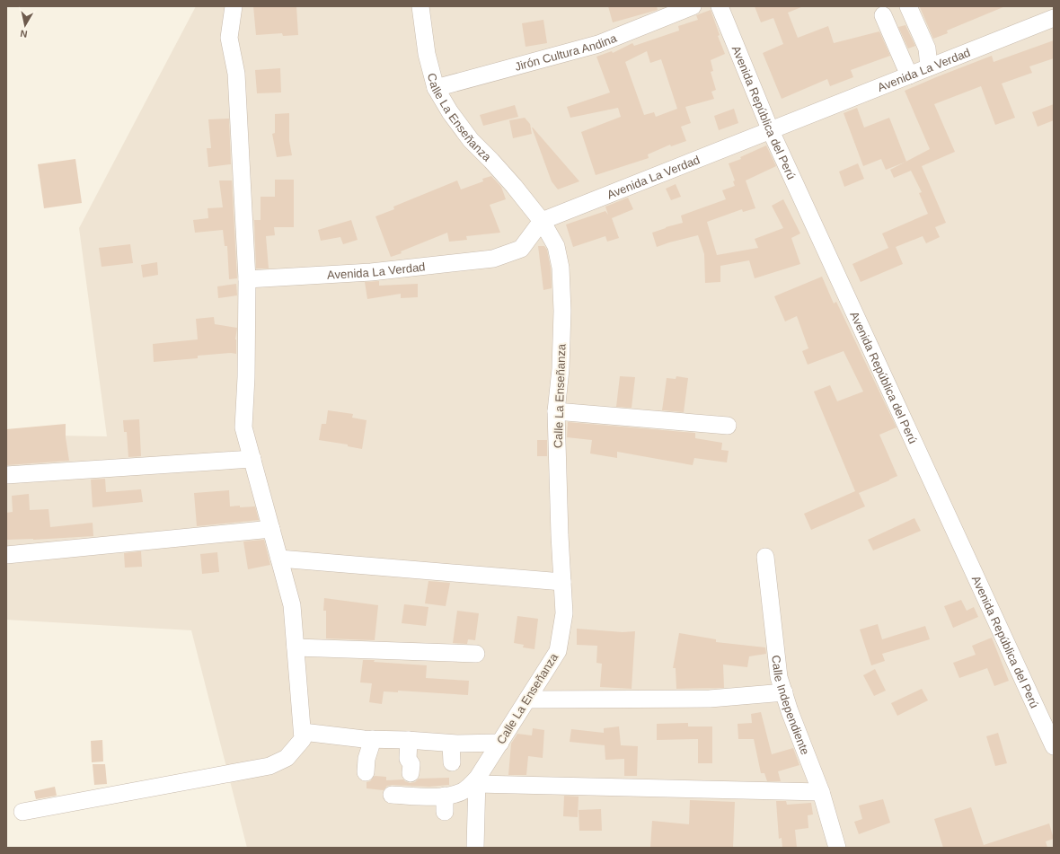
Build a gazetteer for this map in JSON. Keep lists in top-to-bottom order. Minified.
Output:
{"streets":{"street":["Jirón Cultura Andina","Avenida La Verdad","Avenida República del Perú","Calle La Enseñanza","Calle Independiente"]},"crossings":[["Jirón Cultura Andina","Calle La Enseñanza"],["Avenida La Verdad","Avenida República del Perú"],["Avenida La Verdad","Calle La Enseñanza"]],"north":"bottom"}
